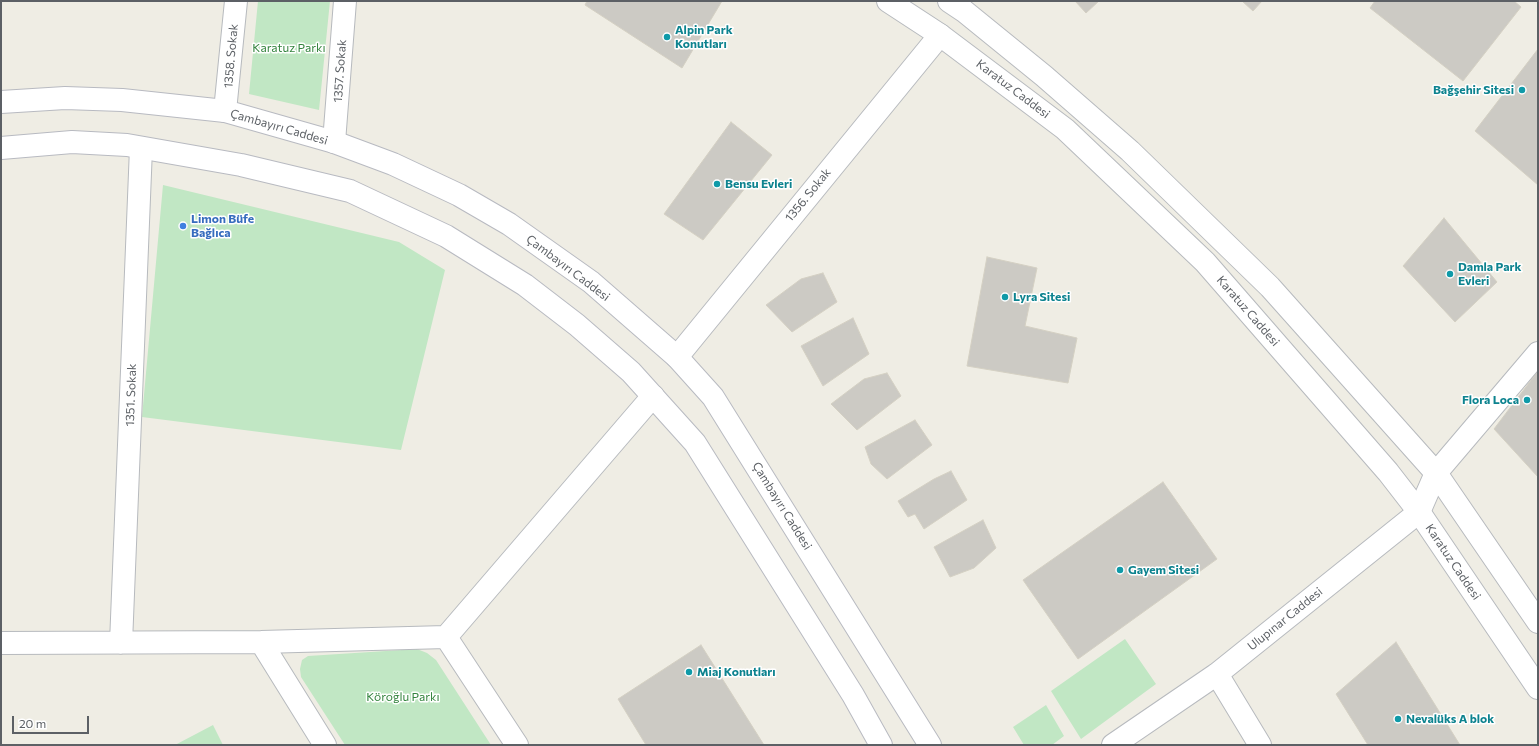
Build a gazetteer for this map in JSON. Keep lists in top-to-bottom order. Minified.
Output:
{"streets":{"street":["1358. Sokak","1357. Sokak","Karatuz Caddesi","Çambayırı Caddesi","1356. Sokak","1351. Sokak","Ulupınar Caddesi"]},"crossings":[["1358. Sokak","Çambayırı Caddesi"],["1357. Sokak","Çambayırı Caddesi"],["Karatuz Caddesi","1356. Sokak"],["Karatuz Caddesi","Ulupınar Caddesi"],["Çambayırı Caddesi","1356. Sokak"]],"parks":["Karatuz Parkı","Köroğlu Parkı"],"places":["Alpin Park Konutları","Bağşehir Sitesi","Bensu Evleri","Limon Büfe Bağlıca","Damla Park Evleri","Lyra Sitesi","Flora Loca","Gayem Sitesi","Miaj Konutları","Nevalüks A blok"],"scale_bar":"20 m"}
